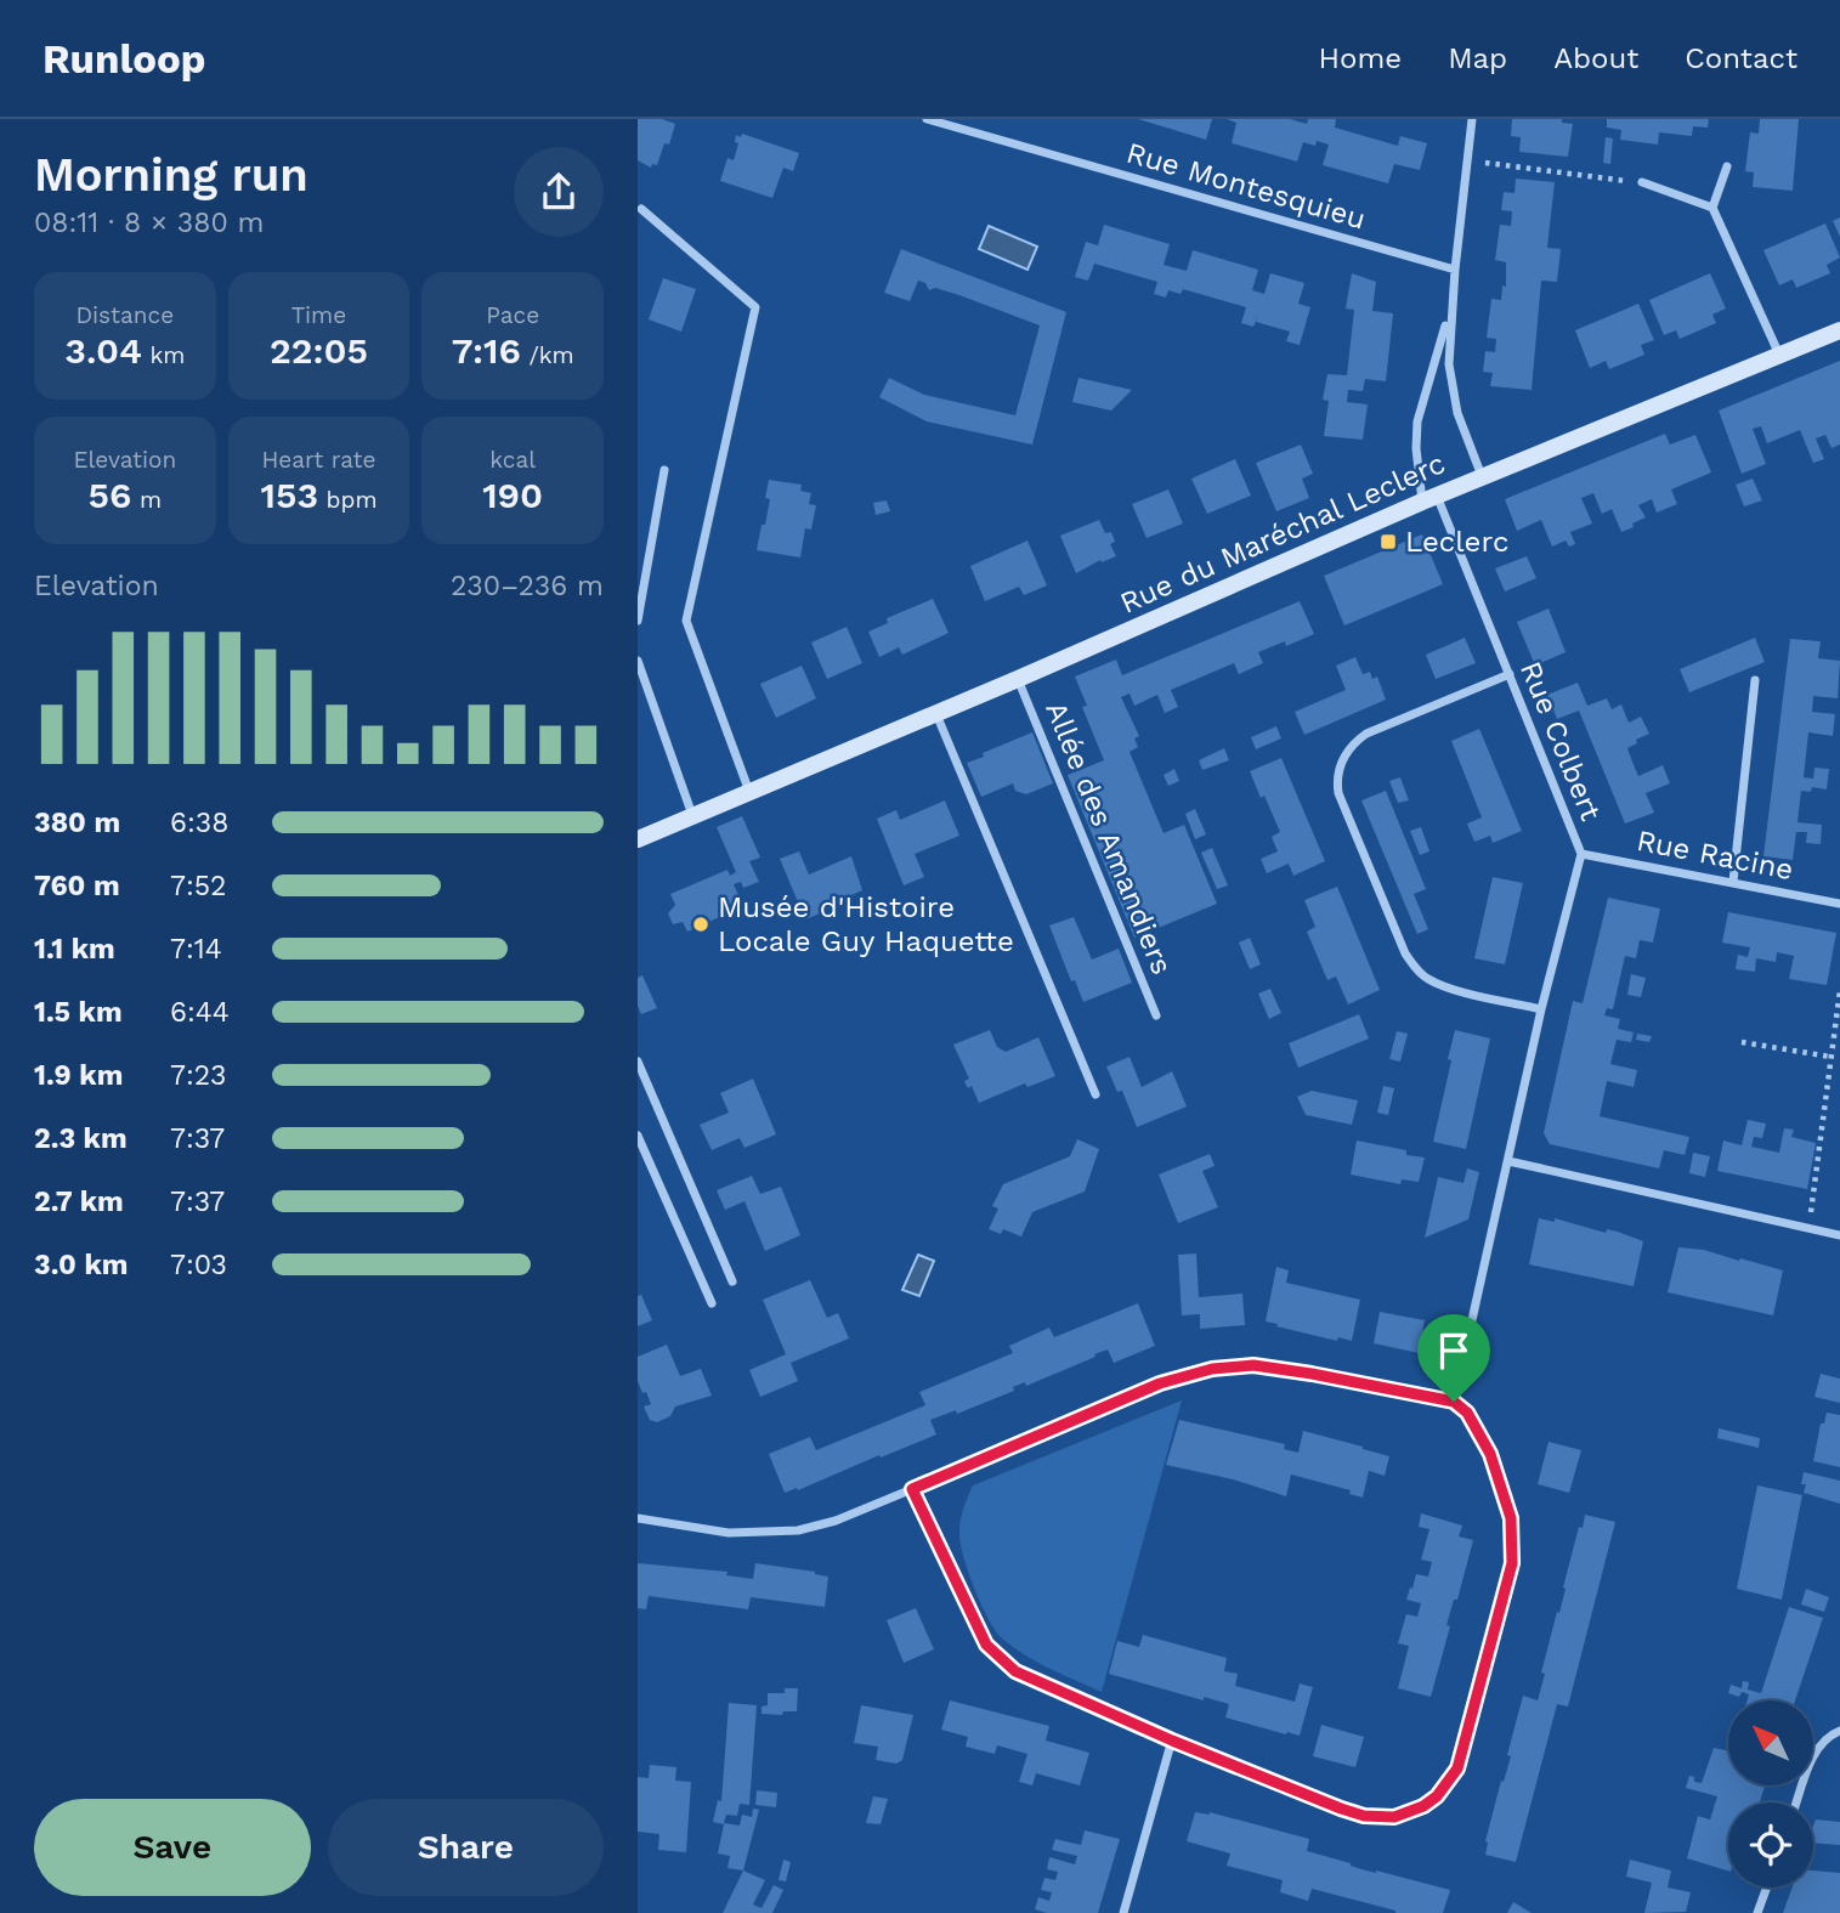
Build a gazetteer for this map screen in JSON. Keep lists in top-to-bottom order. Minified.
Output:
{"streets":{"street":["Rue Montesquieu","Rue du Maréchal Leclerc","Rue Colbert","Allée des Amandiers","Rue Racine"]},"crossings":[["Rue du Maréchal Leclerc","Rue Colbert"],["Rue du Maréchal Leclerc","Allée des Amandiers"],["Rue Colbert","Rue Racine"]],"places":{"transit":["Leclerc"],"other":["Musée d'Histoire Locale Guy Haquette"]},"north":"top left","page":{"header":"Runloop","nav":["Home","Map","About","Contact"],"heading":["Morning run","08:11 · 8 × 380 m"],"stats":[["Distance","3.04 km"],["Time","22:05"],["Pace","7:16 /km"],["Elevation","56 m"],["Heart rate","153 bpm"],["kcal","190"]],"chart":["Elevation","230–236 m"],"list":[{"name":"380 m","note":"6:38"},{"name":"760 m","note":"7:52"},{"name":"1.1 km","note":"7:14"},{"name":"1.5 km","note":"6:44"},{"name":"1.9 km","note":"7:23"},{"name":"2.3 km","note":"7:37"},{"name":"2.7 km","note":"7:37"},{"name":"3.0 km","note":"7:03"}],"buttons":["Save","Share"]}}
